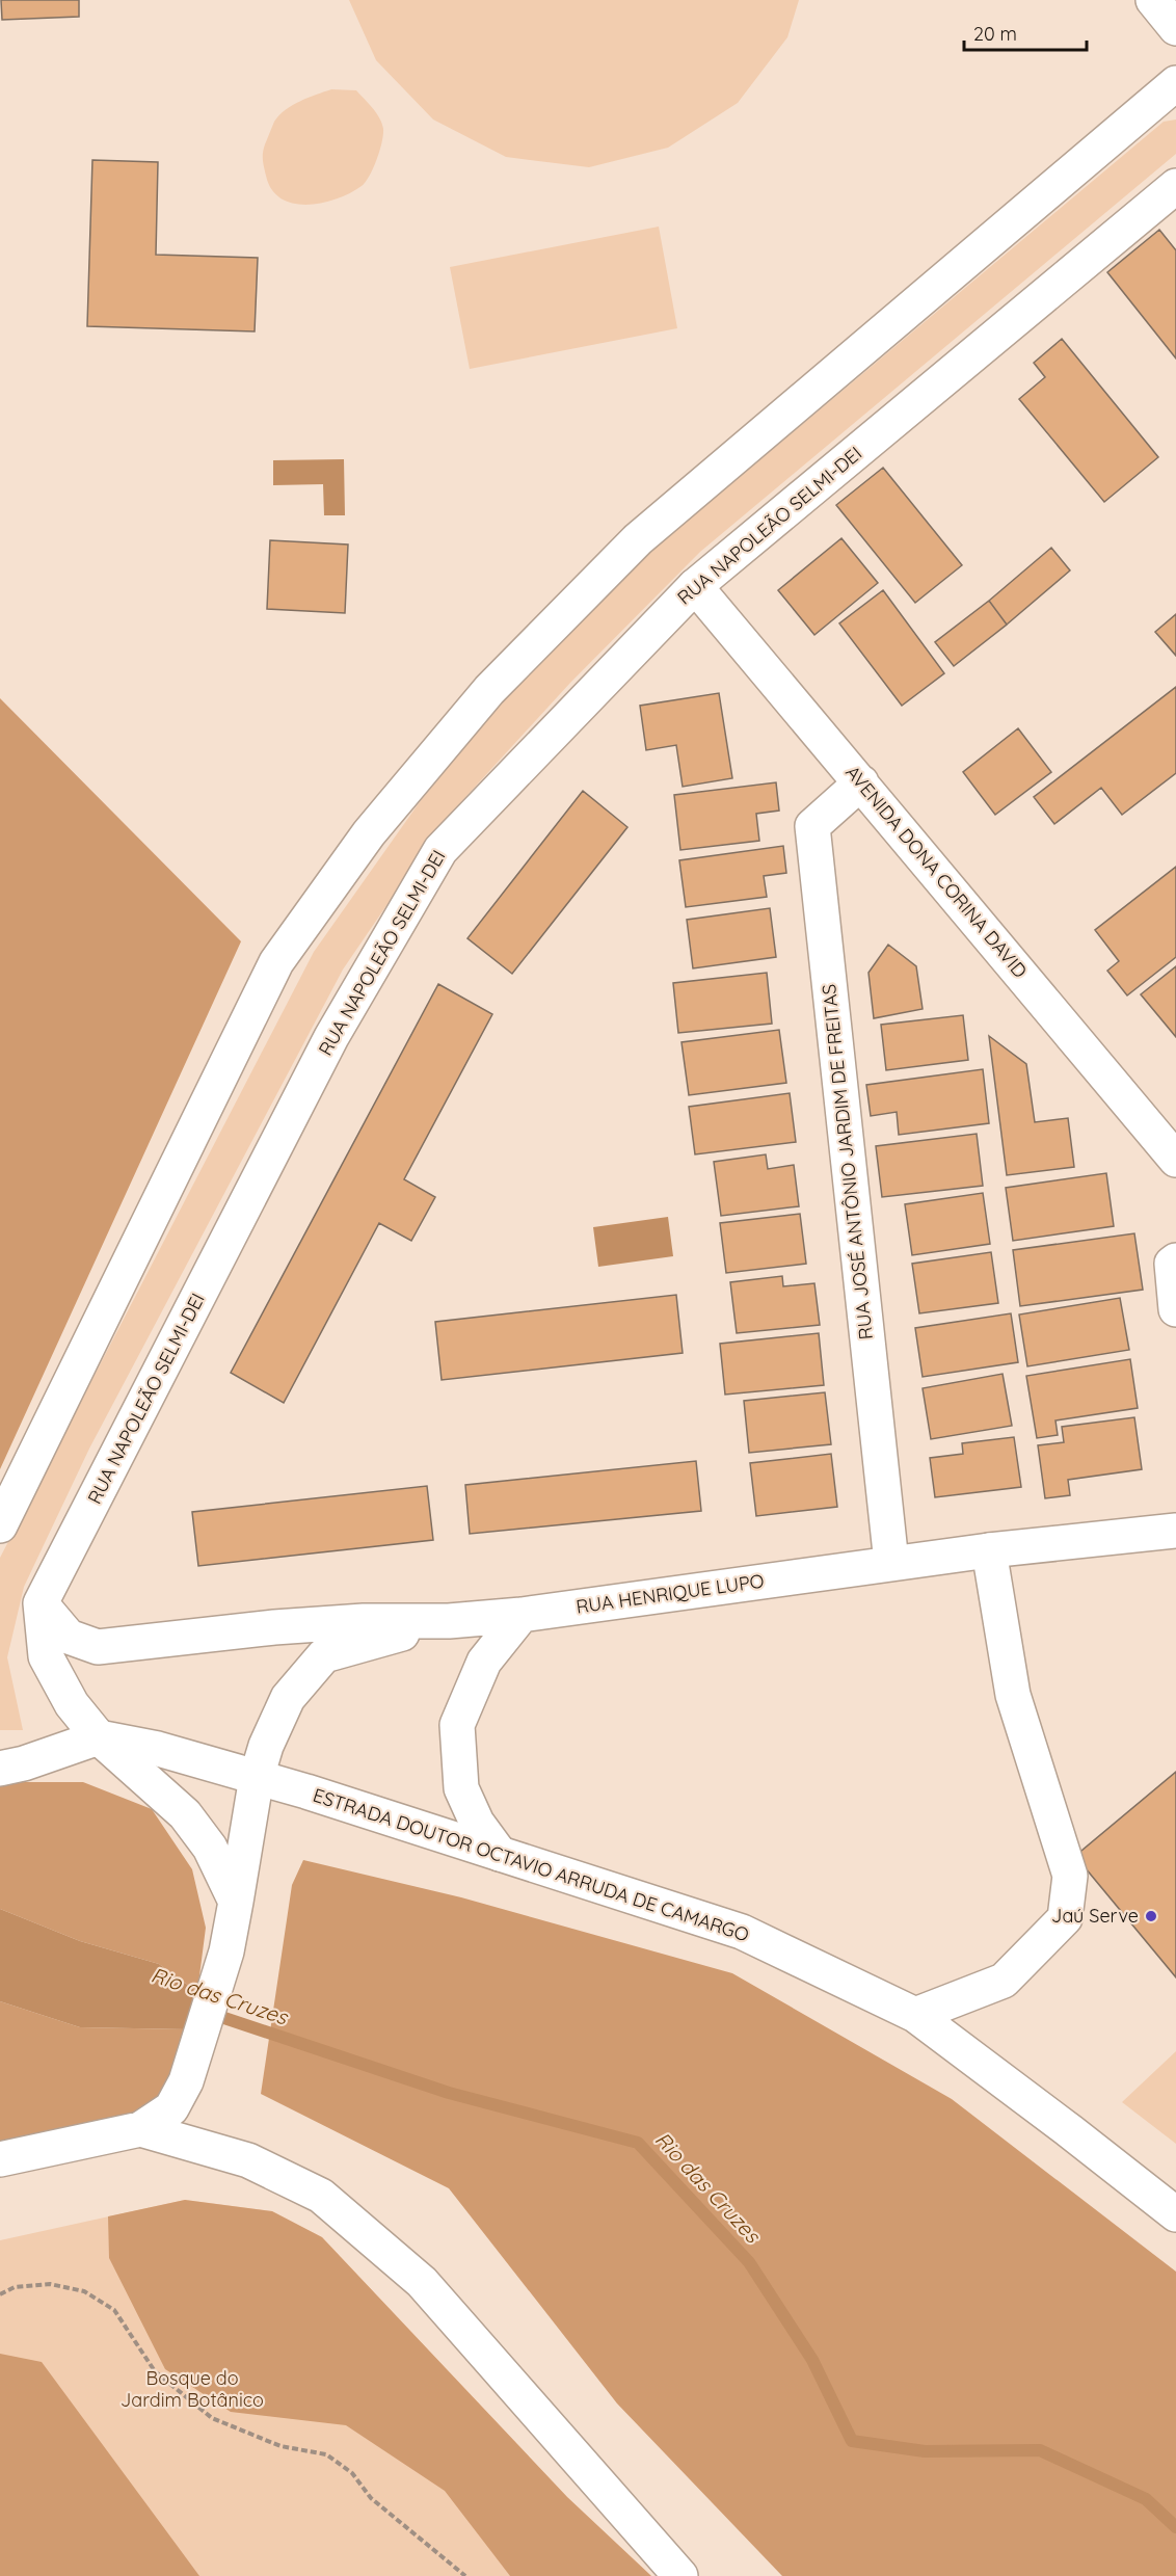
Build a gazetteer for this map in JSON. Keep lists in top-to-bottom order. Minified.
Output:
{"streets":{"street":["RUA NAPOLEÃO SELMI-DEI","AVENIDA DONA CORINA DAVID","RUA JOSÉ ANTÔNIO JARDIM DE FREITAS","RUA HENRIQUE LUPO","ESTRADA DOUTOR OCTAVIO ARRUDA DE CAMARGO"]},"crossings":[["RUA NAPOLEÃO SELMI-DEI","AVENIDA DONA CORINA DAVID"],["RUA NAPOLEÃO SELMI-DEI","RUA HENRIQUE LUPO"],["AVENIDA DONA CORINA DAVID","RUA JOSÉ ANTÔNIO JARDIM DE FREITAS"],["RUA JOSÉ ANTÔNIO JARDIM DE FREITAS","RUA HENRIQUE LUPO"],["RUA HENRIQUE LUPO","ESTRADA DOUTOR OCTAVIO ARRUDA DE CAMARGO"]],"water":["Rio das Cruzes"],"parks":["Bosque do Jardim Botânico"],"places":["Jaú Serve"],"scale_bar":"20 m"}
